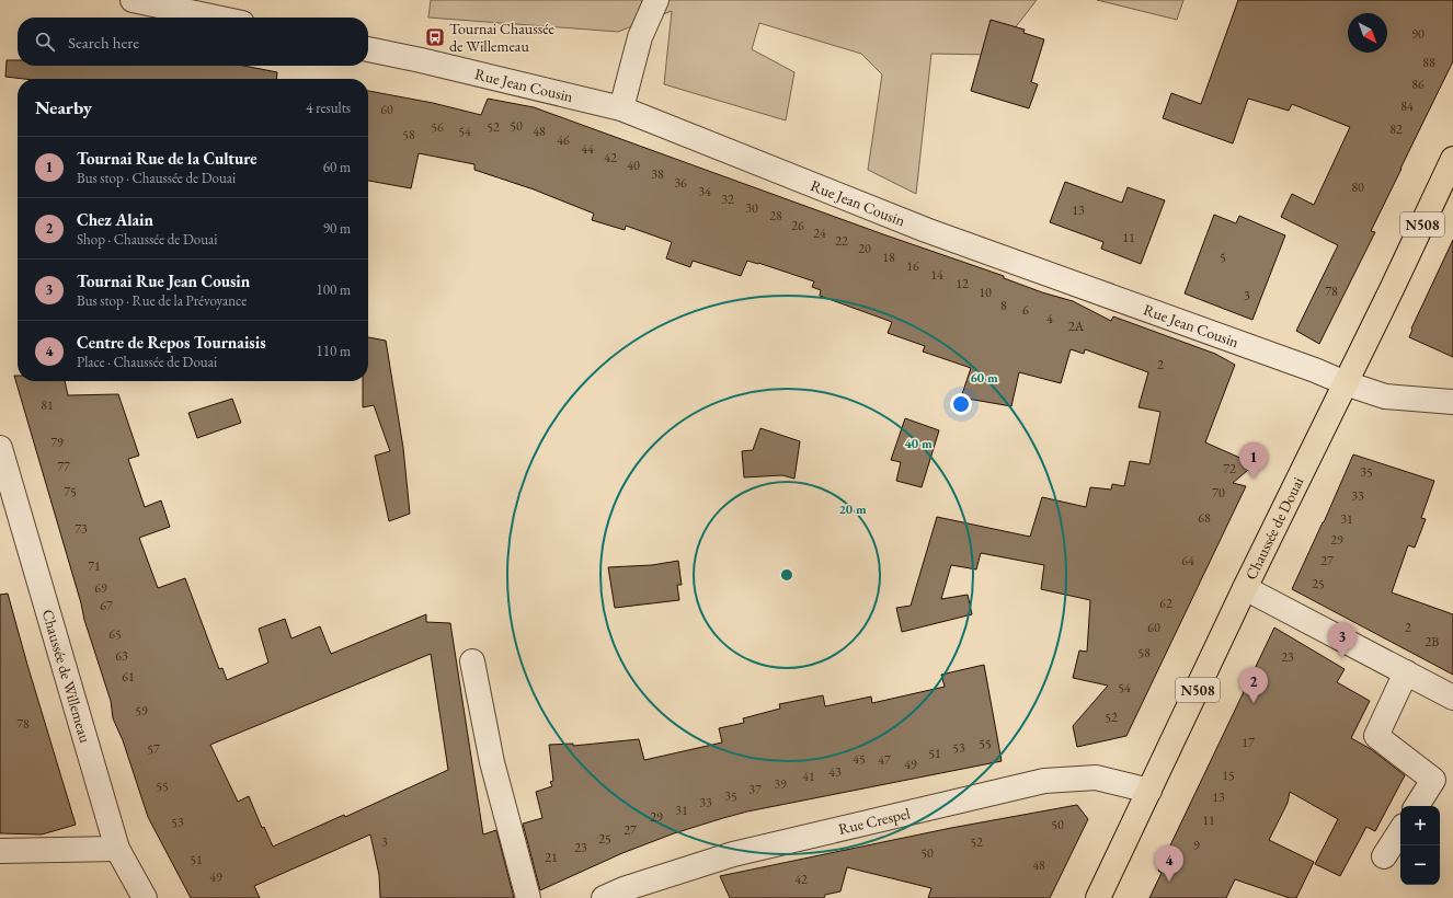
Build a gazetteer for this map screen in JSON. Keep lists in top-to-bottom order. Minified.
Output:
{"streets":{"main road":["N508","Chaussée de Douai"],"street":["Rue Jean Cousin","Chaussée de Willemeau","Rue Crespel"]},"crossings":[["Rue Jean Cousin","Chaussée de Douai"],["Chaussée de Douai","Rue Crespel"]],"places":{"bus stop":["Tournai Chaussée de Willemeau"]},"house_numbers":["90","88","86","84","60","50","56","52","82","54","48","58","46","44","42","40","38","36","80","34","32","30","13","28","26","24","11","22","20","18","5","16","14","12","78","10","3","8","6","4","2A","2","81","79","77","72","35","75","70","33","68","31","73","29","64","27","71","25","69","62","67","60","2","65","2B","58","63","23","61","54","59","52","78","17","55","53","57","51","45","47","49","43","15","41","39","55","37","35","13","33","31","29","11","53","50","27","25","3","52","9","23","50","21","51","48","49","42"],"north":"bottom right","page":{"search":"Search here","heading":["Nearby","4 results"],"list":[{"mark":"1","name":"Tournai Rue de la Culture","note":"Bus stop · Chaussée de Douai","value":"60 m"},{"mark":"2","name":"Chez Alain","note":"Shop · Chaussée de Douai","value":"90 m"},{"mark":"3","name":"Tournai Rue Jean Cousin","note":"Bus stop · Rue de la Prévoyance","value":"100 m"},{"mark":"4","name":"Centre de Repos Tournaisis","note":"Place · Chaussée de Douai","value":"110 m"}],"pins":["1","3","2","4"],"map_buttons":["+","−"]},"rings":["60 m","40 m","20 m"]}
